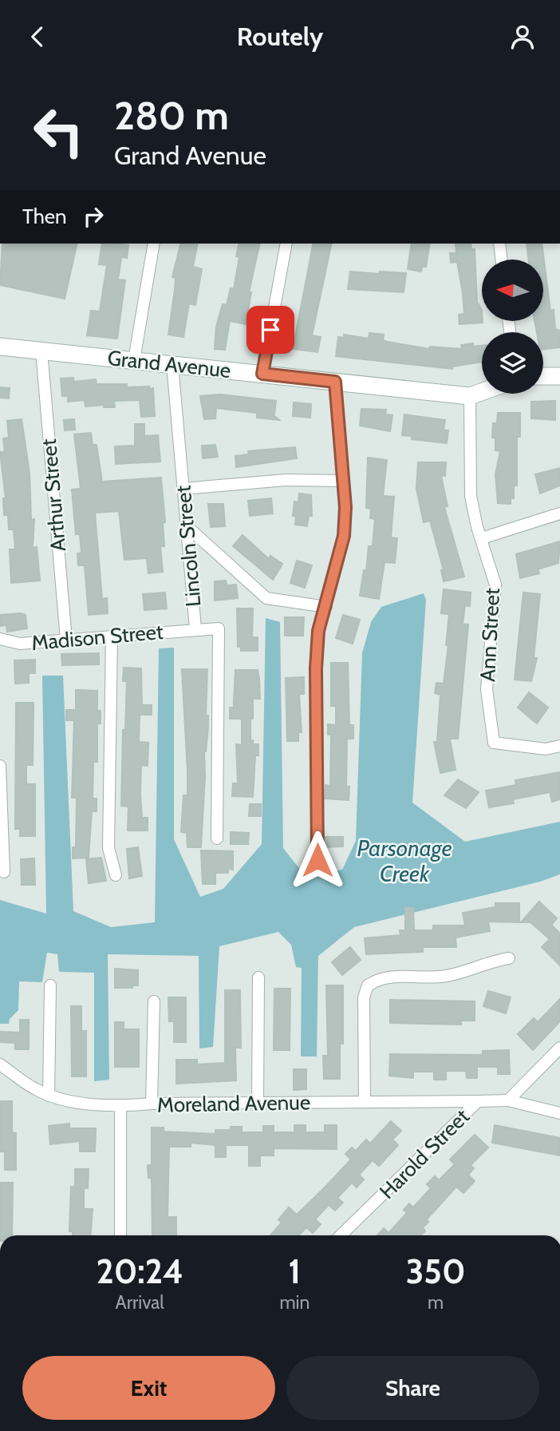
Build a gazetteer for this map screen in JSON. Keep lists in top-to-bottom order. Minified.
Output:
{"streets":{"street":["Grand Avenue","Arthur Street","Lincoln Street","Ann Street","Madison Street","Moreland Avenue","Harold Street"]},"crossings":[["Grand Avenue","Arthur Street"],["Grand Avenue","Lincoln Street"],["Grand Avenue","Ann Street"],["Arthur Street","Madison Street"],["Lincoln Street","Madison Street"],["Moreland Avenue","Harold Street"]],"water":["Parsonage Creek"],"north":"left","page":{"header":"Routely","turn":["280 m","Grand Avenue"],"then":"Then","eta":["20:24","Arrival","1","min","350","m"],"buttons":["Exit","Share"]}}
